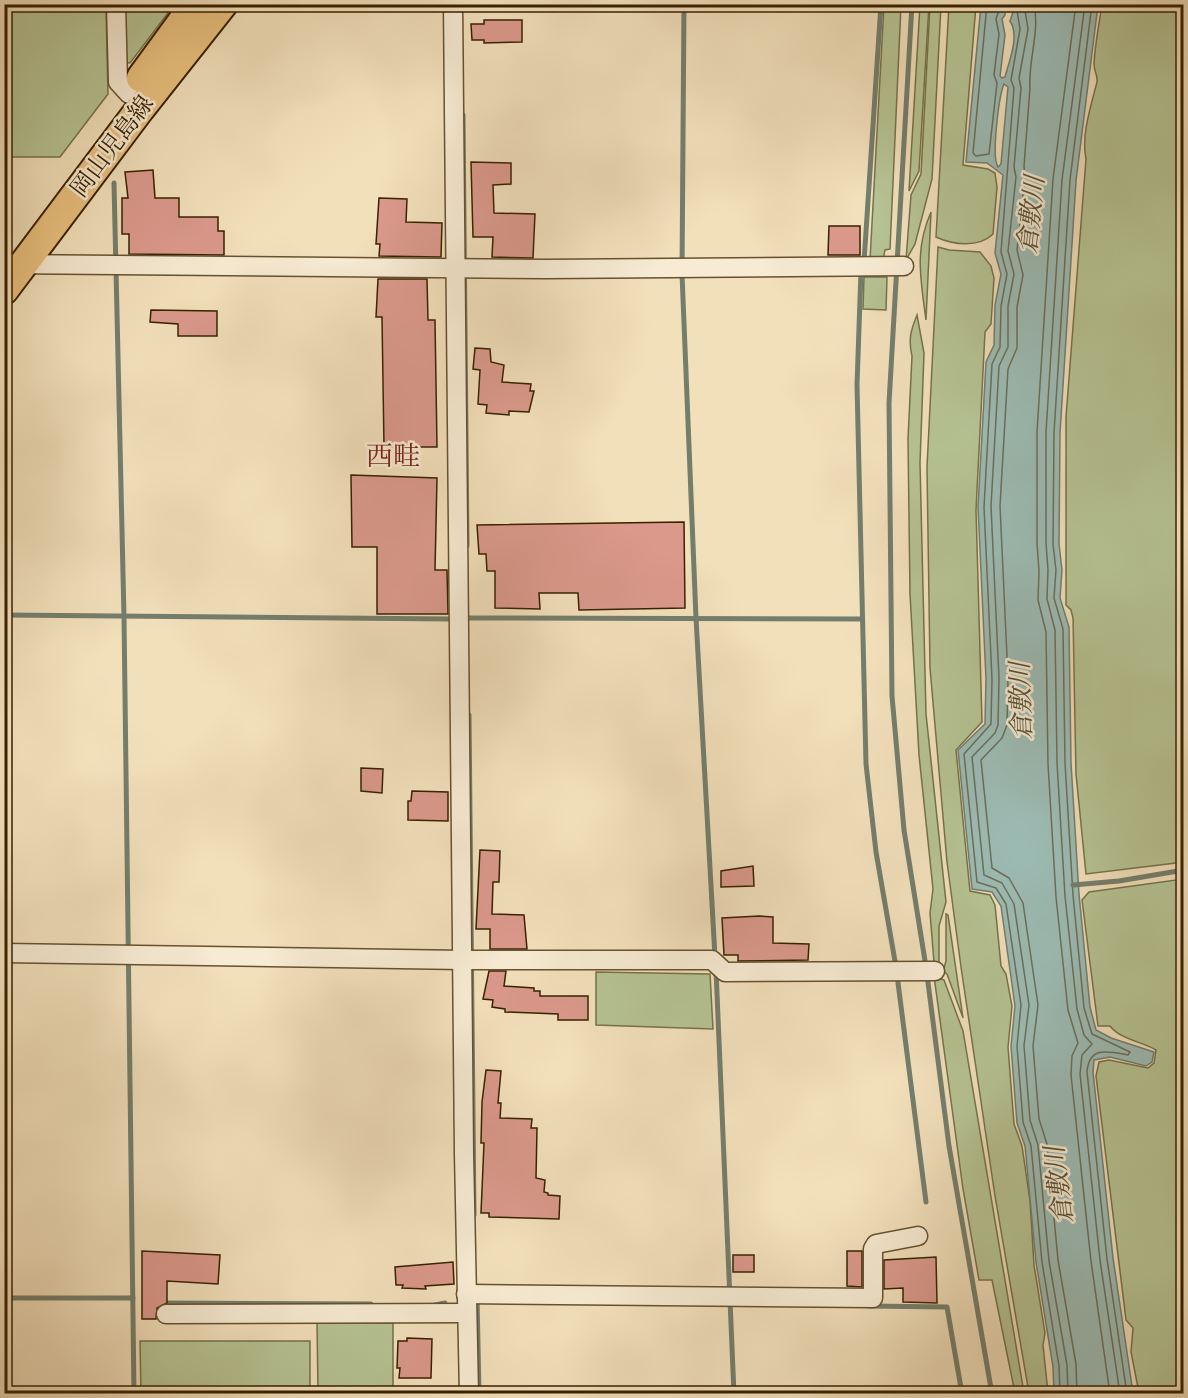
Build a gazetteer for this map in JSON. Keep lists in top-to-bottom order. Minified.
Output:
{"streets":{"main road":["岡山児島線"]},"districts":["西畦"],"water":["倉敷川"]}
